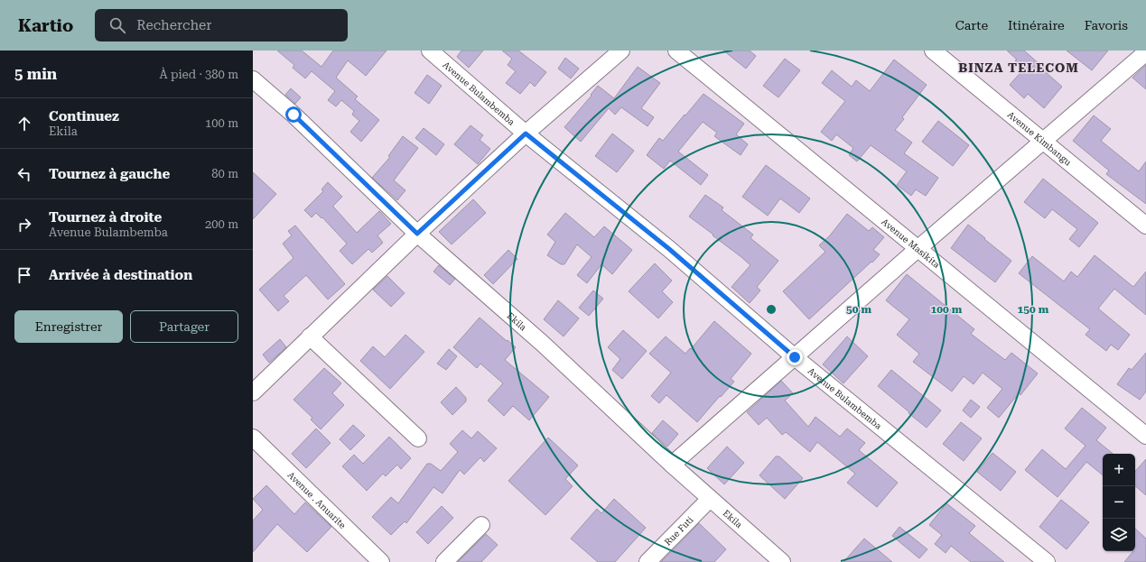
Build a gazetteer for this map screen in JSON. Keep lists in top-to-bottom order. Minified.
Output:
{"streets":{"street":["Avenue Bulambemba","Avenue Kimbangu","Avenue Masikita","Ekila","Avenue . Anuarite","Rue Futi"]},"crossings":[["Ekila","Rue Futi"]],"districts":["BINZA TELECOM"],"page":{"header":"Kartio","search":"Rechercher","nav":["Carte","Itinéraire","Favoris"],"heading":["5 min","À pied · 380 m"],"list":[["Continuez","Ekila","100 m"],["Tournez à gauche","80 m"],["Tournez à droite","Avenue Bulambemba","200 m"],"Arrivée à destination"],"buttons":["Enregistrer","Partager"],"map_buttons":["+","−"]},"rings":["50 m","100 m","150 m"]}
